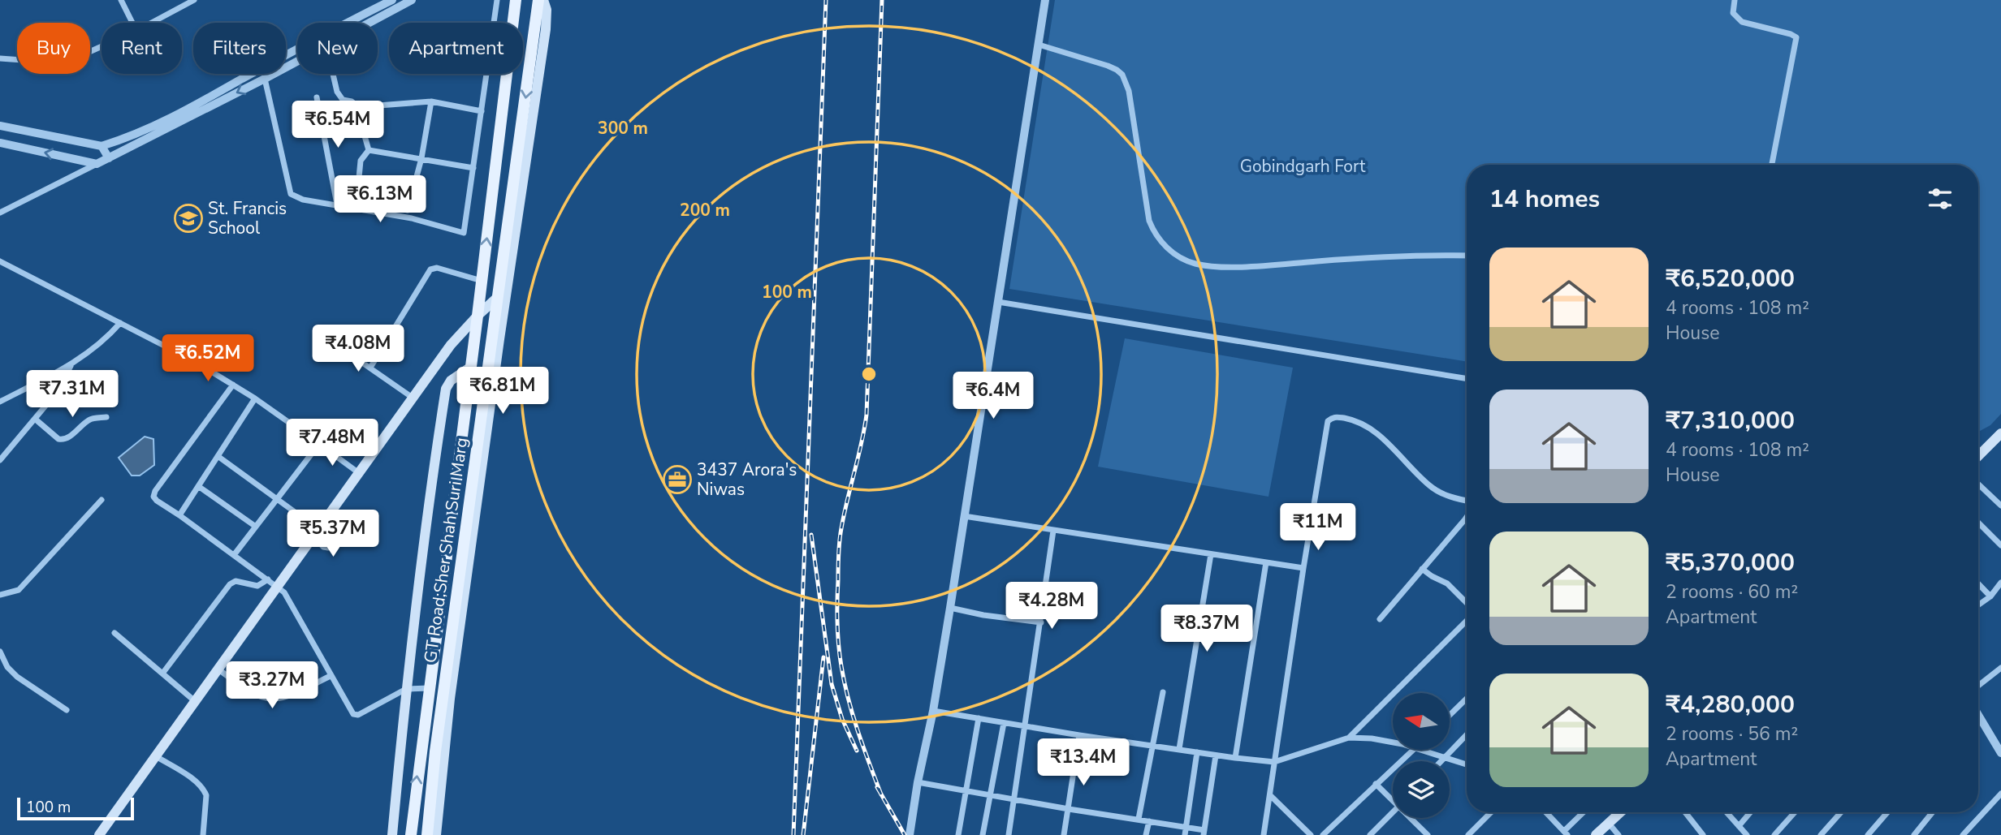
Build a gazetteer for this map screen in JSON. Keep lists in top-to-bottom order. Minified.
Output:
{"streets":{"main road":["GT Road;Sher Shah Suri Marg"]},"parks":["Gobindgarh Fort"],"places":{"school or university":["St. Francis School"],"office":["3437 Arora's Niwas"]},"scale_bar":"100 m","north":"left","page":{"chip":["Buy","Rent","Filters","New","Apartment"],"price":["₹6.54M","₹6.13M","₹4.08M","₹6.52M","₹6.81M","₹7.31M","₹6.4M","₹7.48M","₹11M","₹5.37M","₹4.28M","₹8.37M","₹3.27M","₹13.4M"],"heading":"14 homes","list":[{"name":"₹6,520,000","note":"4 rooms · 108 m² · House"},{"name":"₹7,310,000","note":"4 rooms · 108 m² · House"},{"name":"₹5,370,000","note":"2 rooms · 60 m² · Apartment"},{"name":"₹4,280,000","note":"2 rooms · 56 m² · Apartment"}],"scale":"100 m"},"rings":["300 m","200 m","100 m"]}
